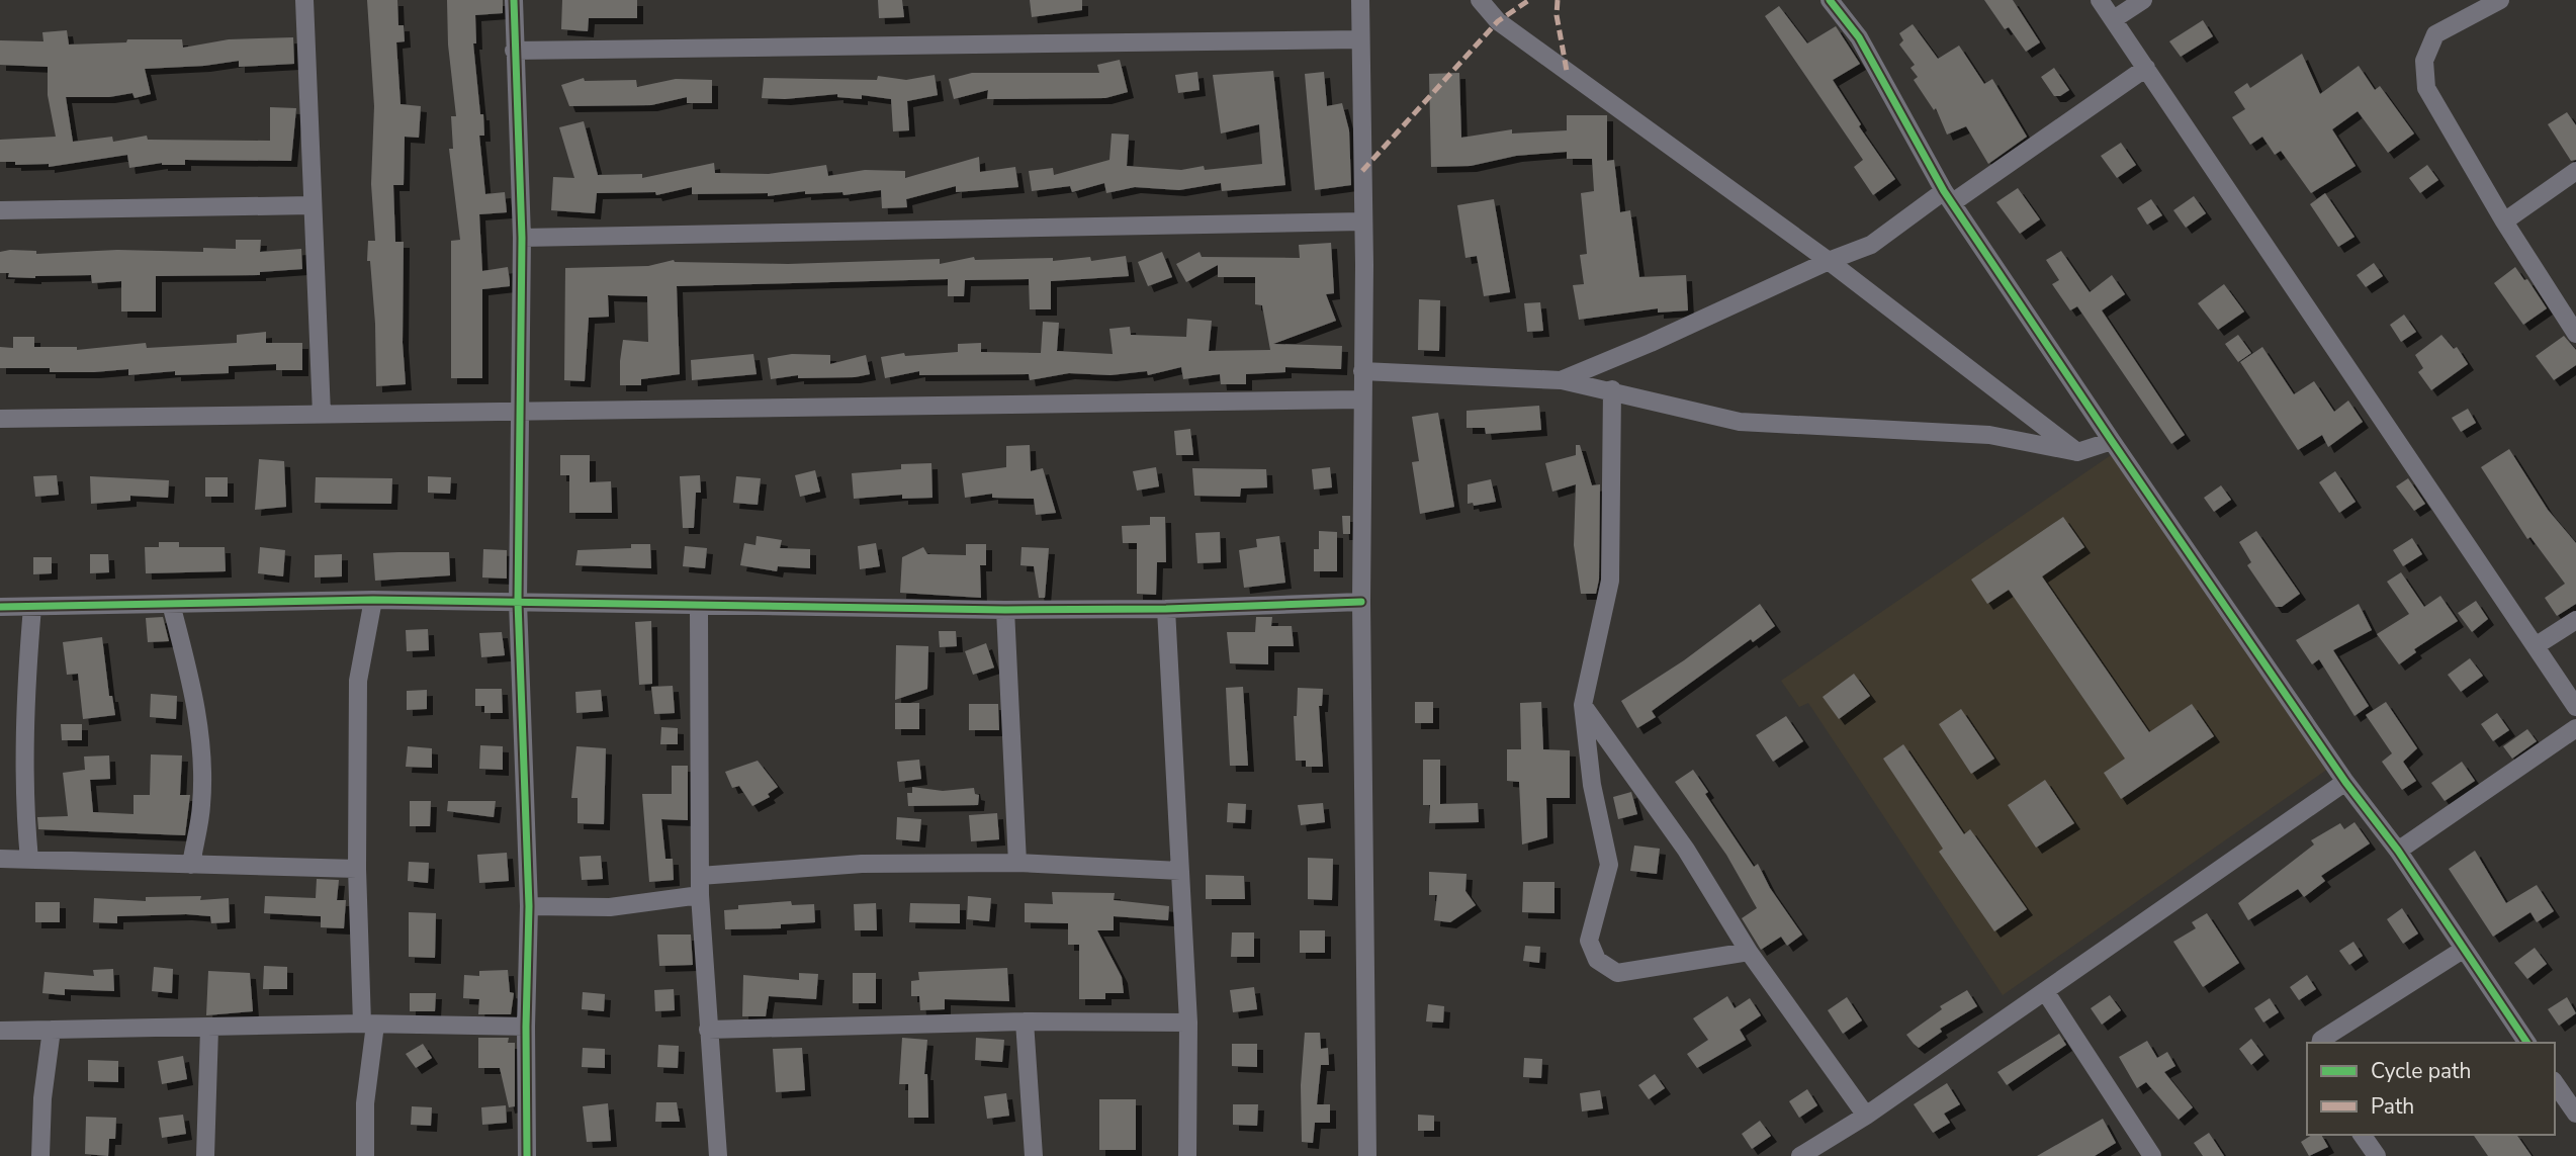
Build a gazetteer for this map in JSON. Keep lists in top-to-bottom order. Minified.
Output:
{"legend":["Cycle path","Path"]}
